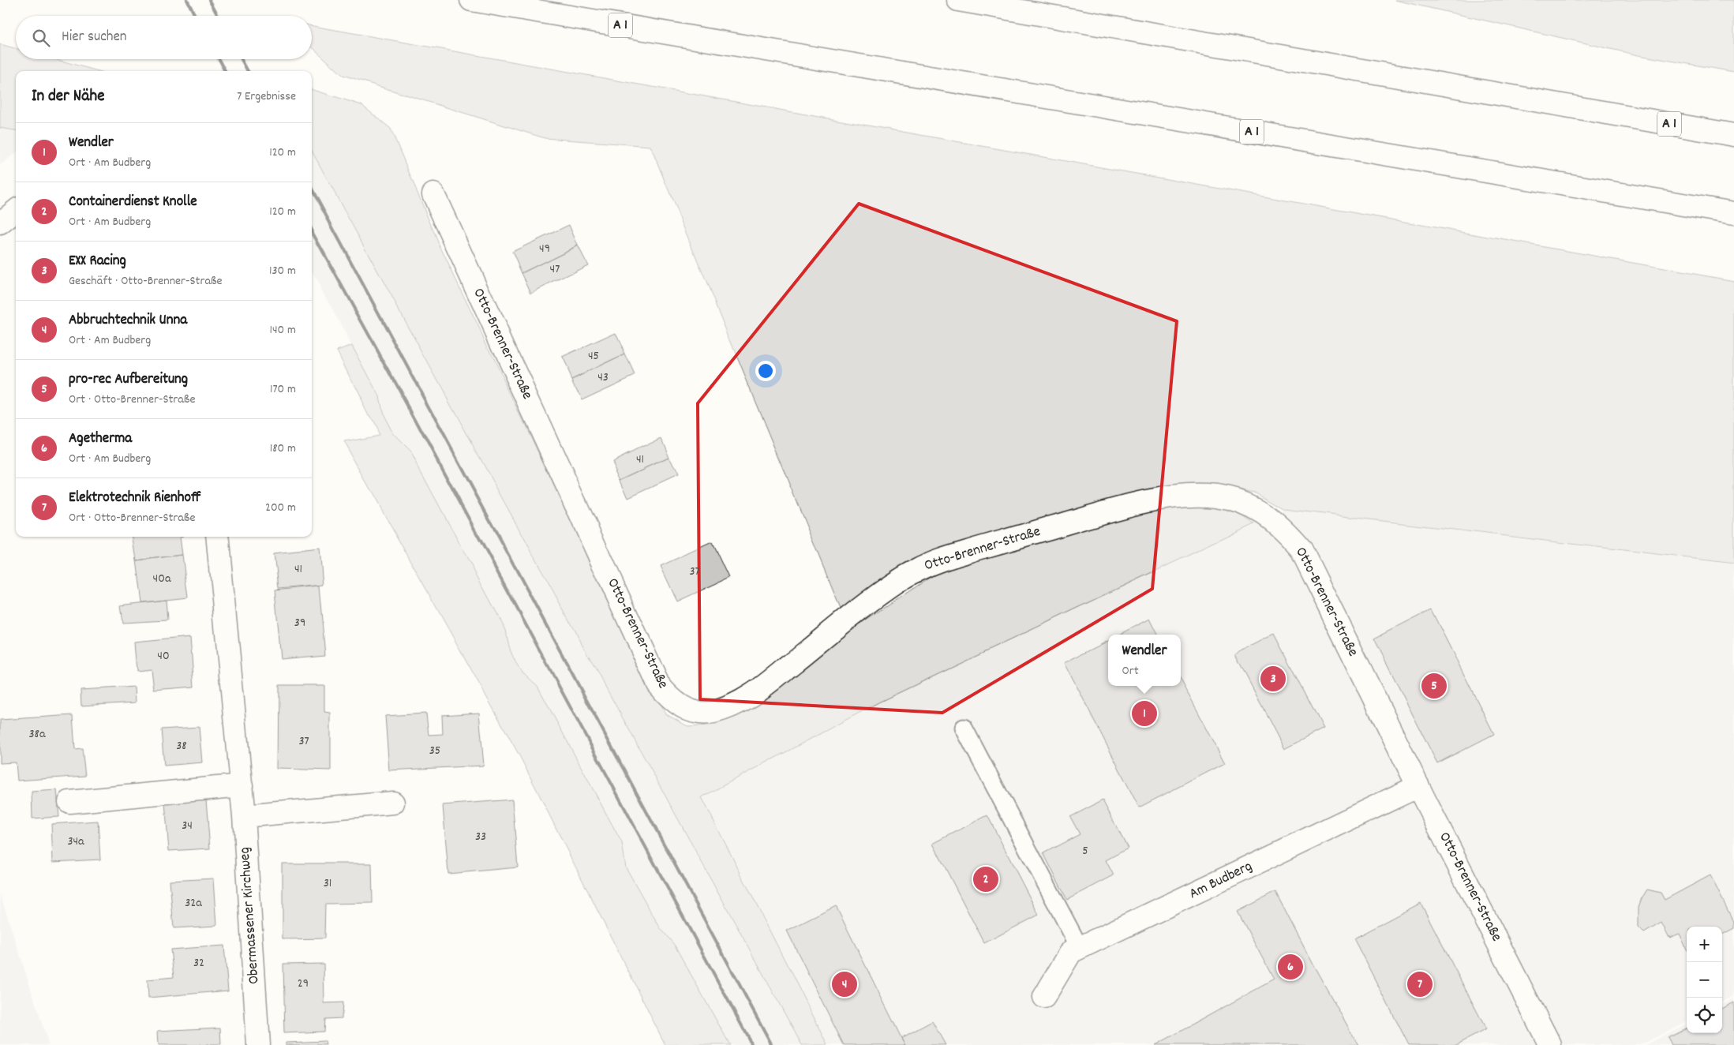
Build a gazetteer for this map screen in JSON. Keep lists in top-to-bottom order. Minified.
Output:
{"streets":{"main road":["A 1","Otto-Brenner-Straße","Am Budberg","Obermassener Kirchweg"]},"crossings":[["Otto-Brenner-Straße","Am Budberg"]],"house_numbers":["49","47","45","43","41","41","37","40a","39","40","38a","37","38","35","34","33","34a","5","31","32a","32","29"],"page":{"search":"Hier suchen","heading":["In der Nähe","7 Ergebnisse"],"list":[{"mark":"1","name":"Wendler","note":"Ort · Am Budberg","value":"120 m"},{"mark":"2","name":"Containerdienst Knolle","note":"Ort · Am Budberg","value":"120 m"},{"mark":"3","name":"EXX Racing","note":"Geschäft · Otto-Brenner-Straße","value":"130 m"},{"mark":"4","name":"Abbruchtechnik Unna","note":"Ort · Am Budberg","value":"140 m"},{"mark":"5","name":"pro-rec Aufbereitung","note":"Ort · Otto-Brenner-Straße","value":"170 m"},{"mark":"6","name":"Agetherma","note":"Ort · Am Budberg","value":"180 m"},{"mark":"7","name":"Elektrotechnik Rienhoff","note":"Ort · Otto-Brenner-Straße","value":"200 m"}],"popup":["Wendler","Ort"],"pins":["3","5","1","2","6","4","7"],"map_buttons":["+","−"]}}
